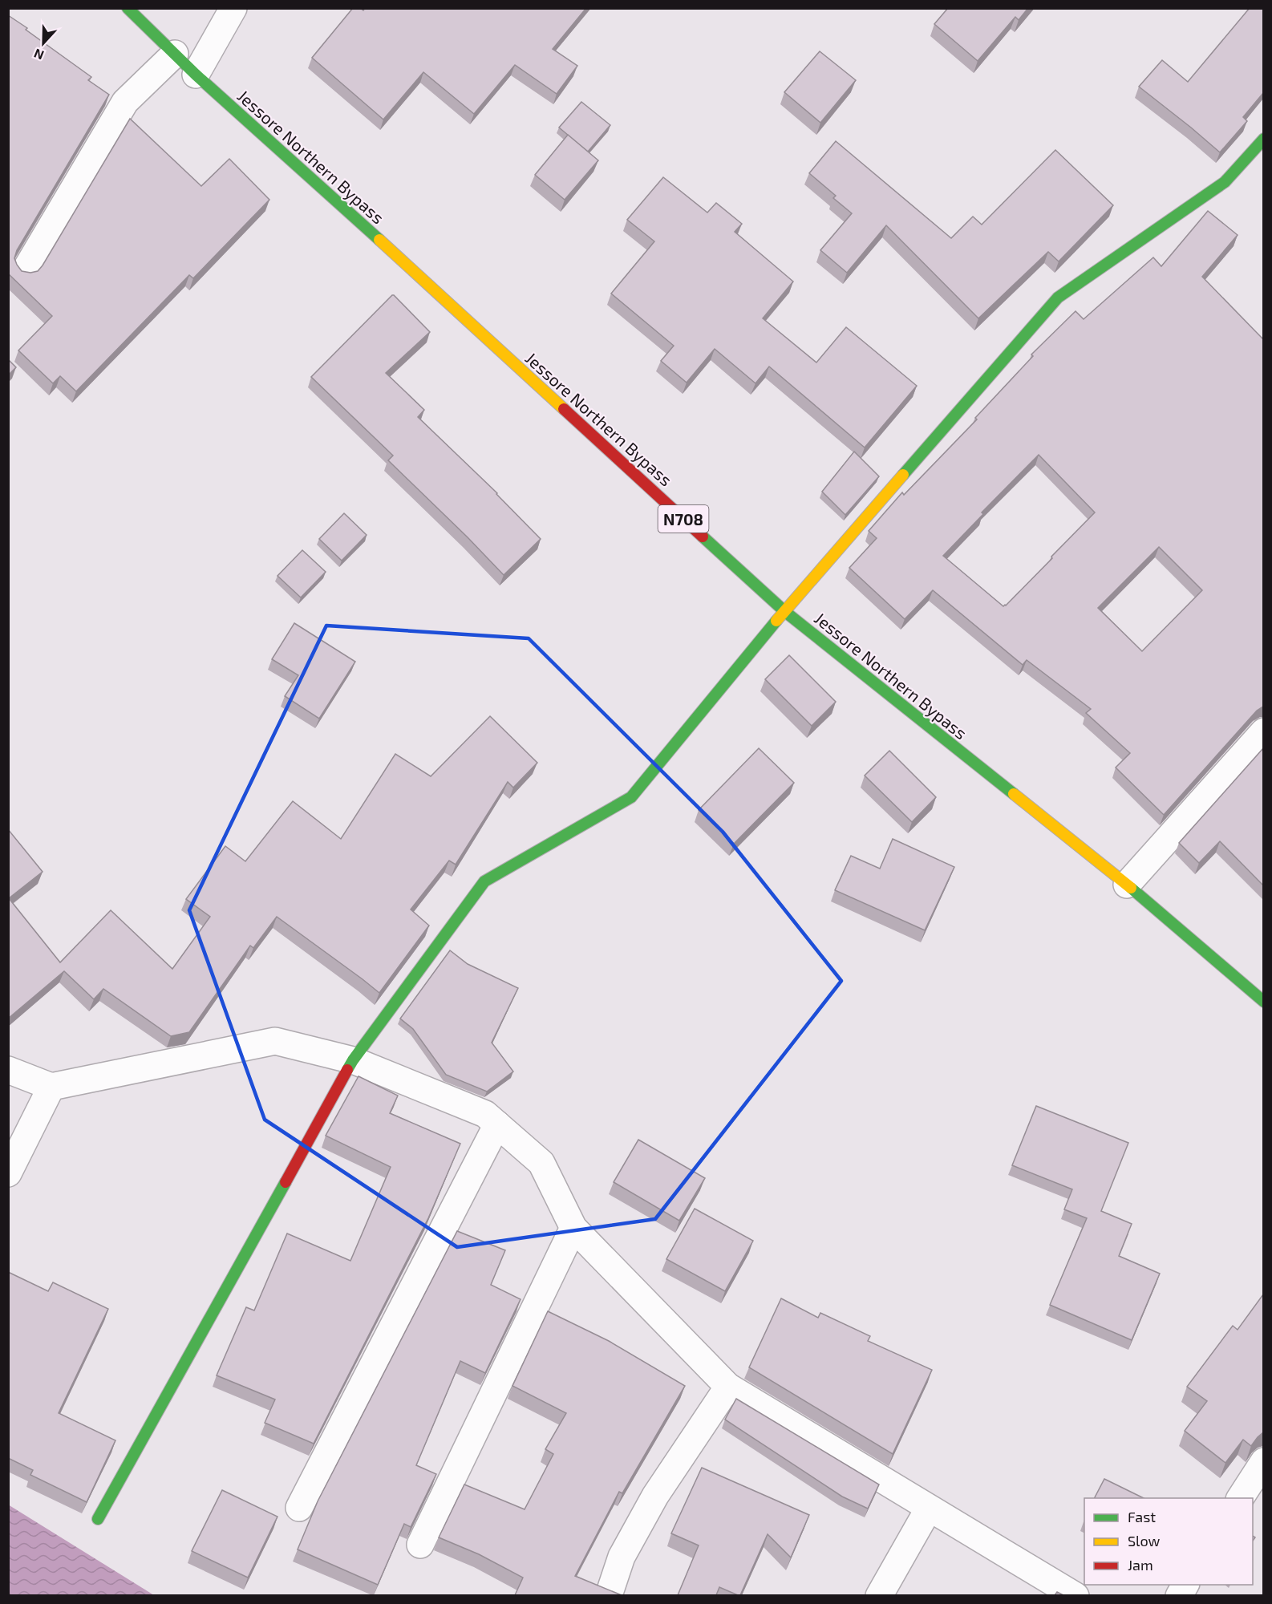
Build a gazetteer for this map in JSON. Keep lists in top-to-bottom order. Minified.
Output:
{"streets":{"main road":["Jessore Northern Bypass","N708"]},"legend":["Fast","Slow","Jam"],"north":"bottom"}
